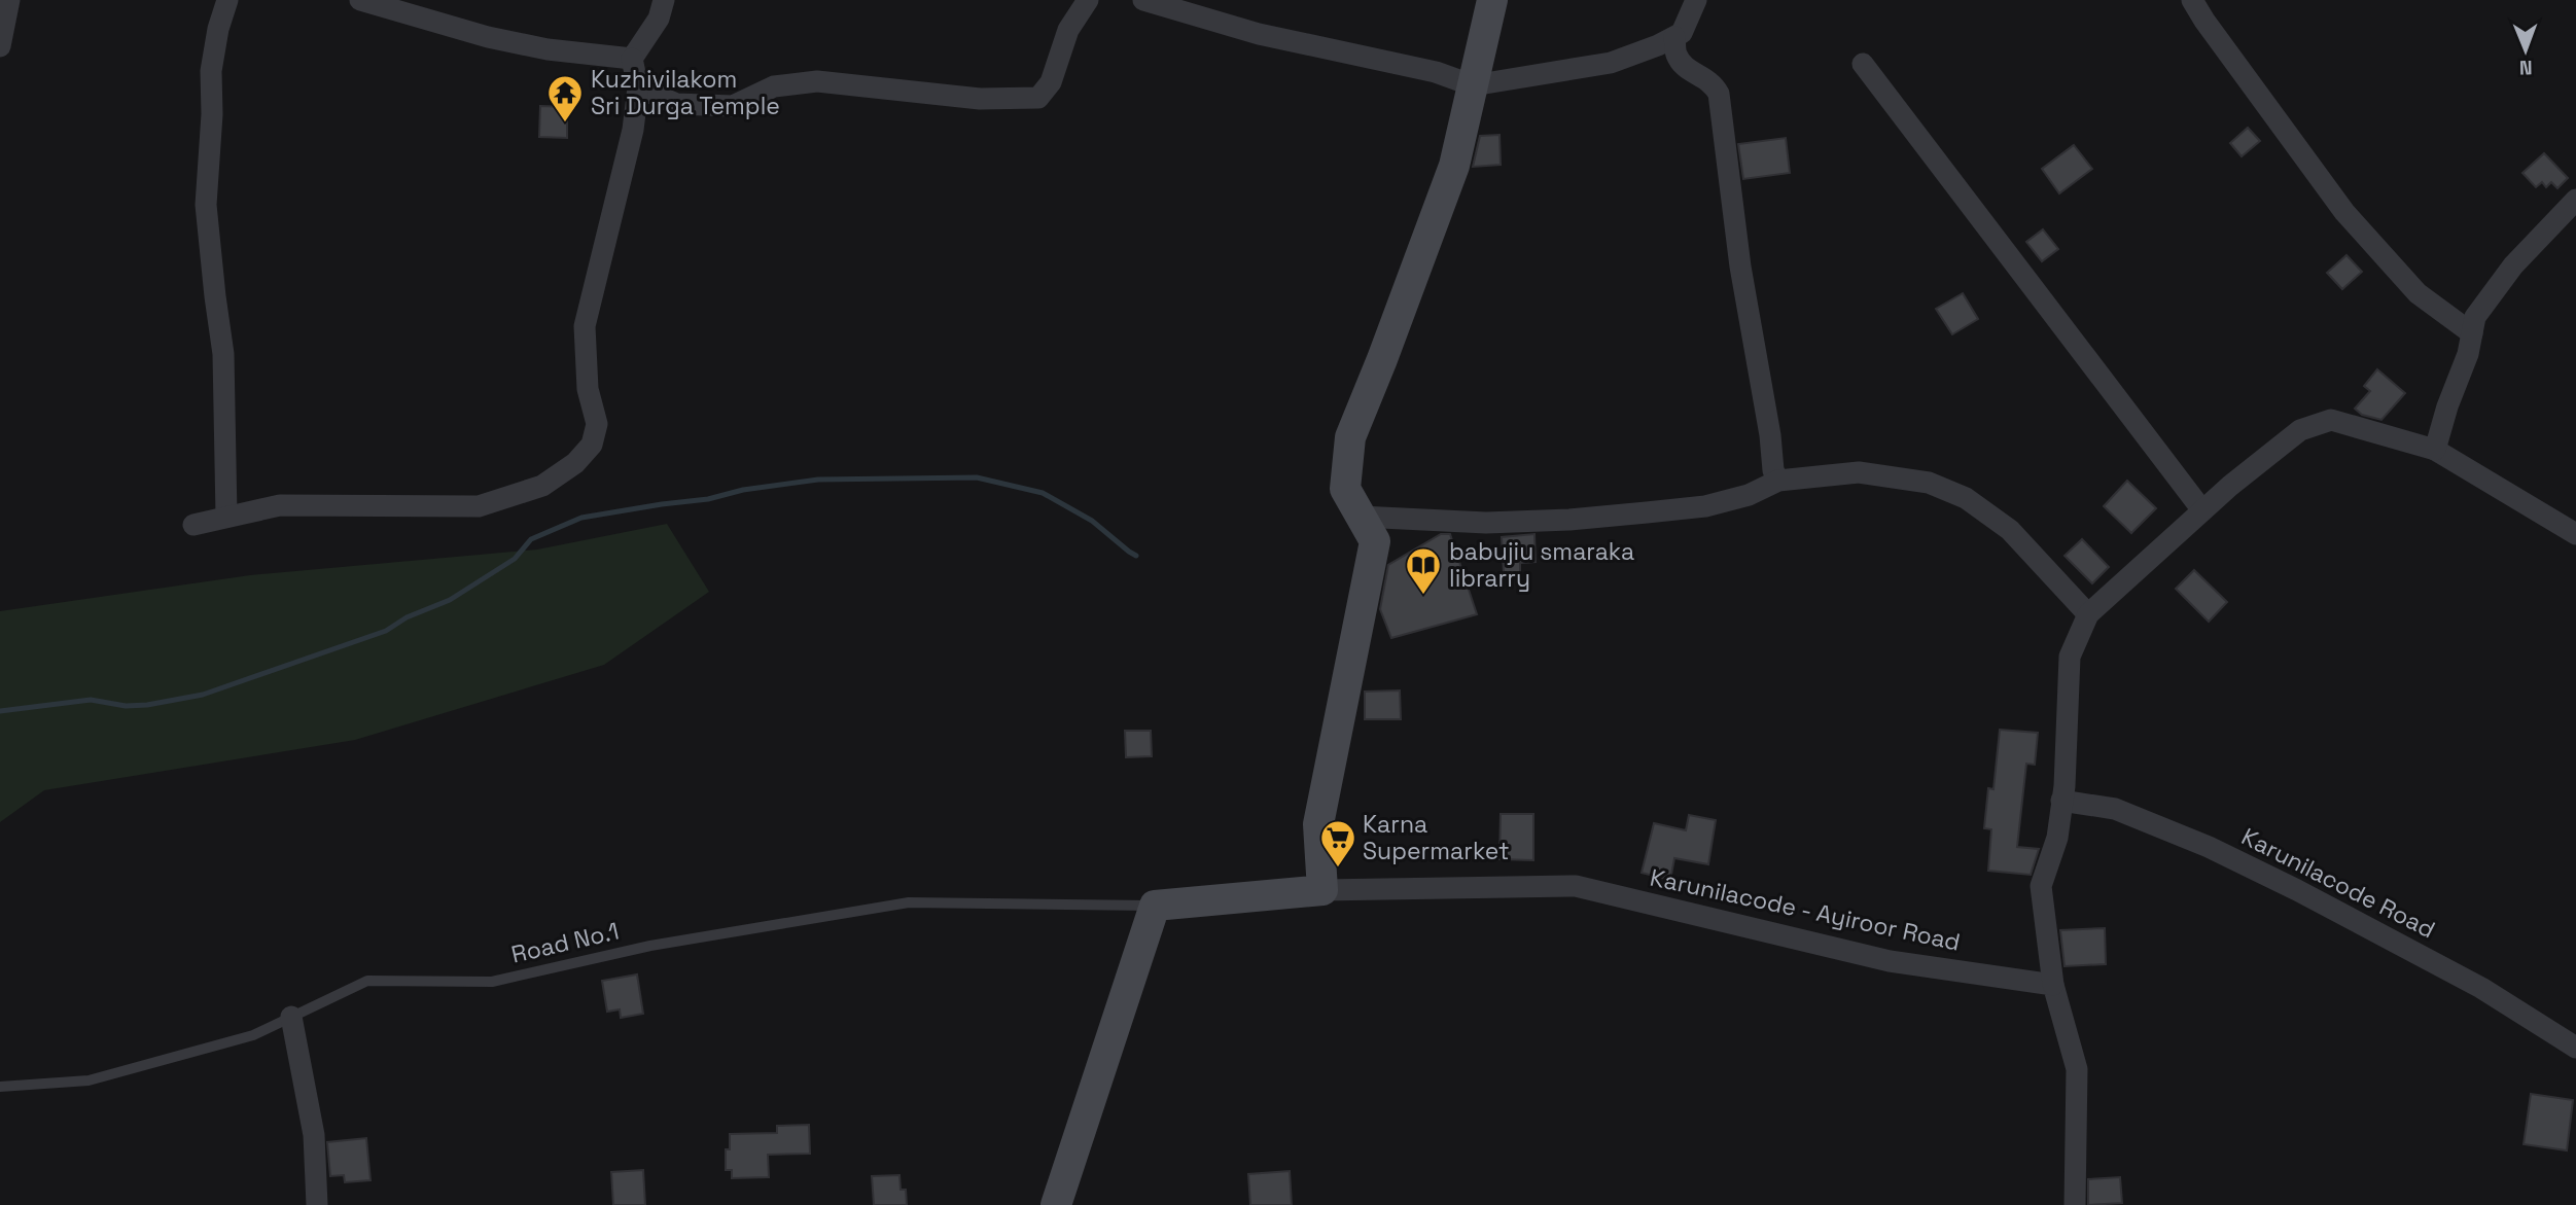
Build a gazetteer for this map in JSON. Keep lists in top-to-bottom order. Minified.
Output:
{"streets":{"street":["Karunilacode Road","Karunilacode - Ayiroor Road"],"lane":["Road No.1"]},"places":{"temple":["Kuzhivilakom Sri Durga Temple"],"library":["babujiu smaraka librarry"],"supermarket":["Karna Supermarket"]},"north":"bottom"}
